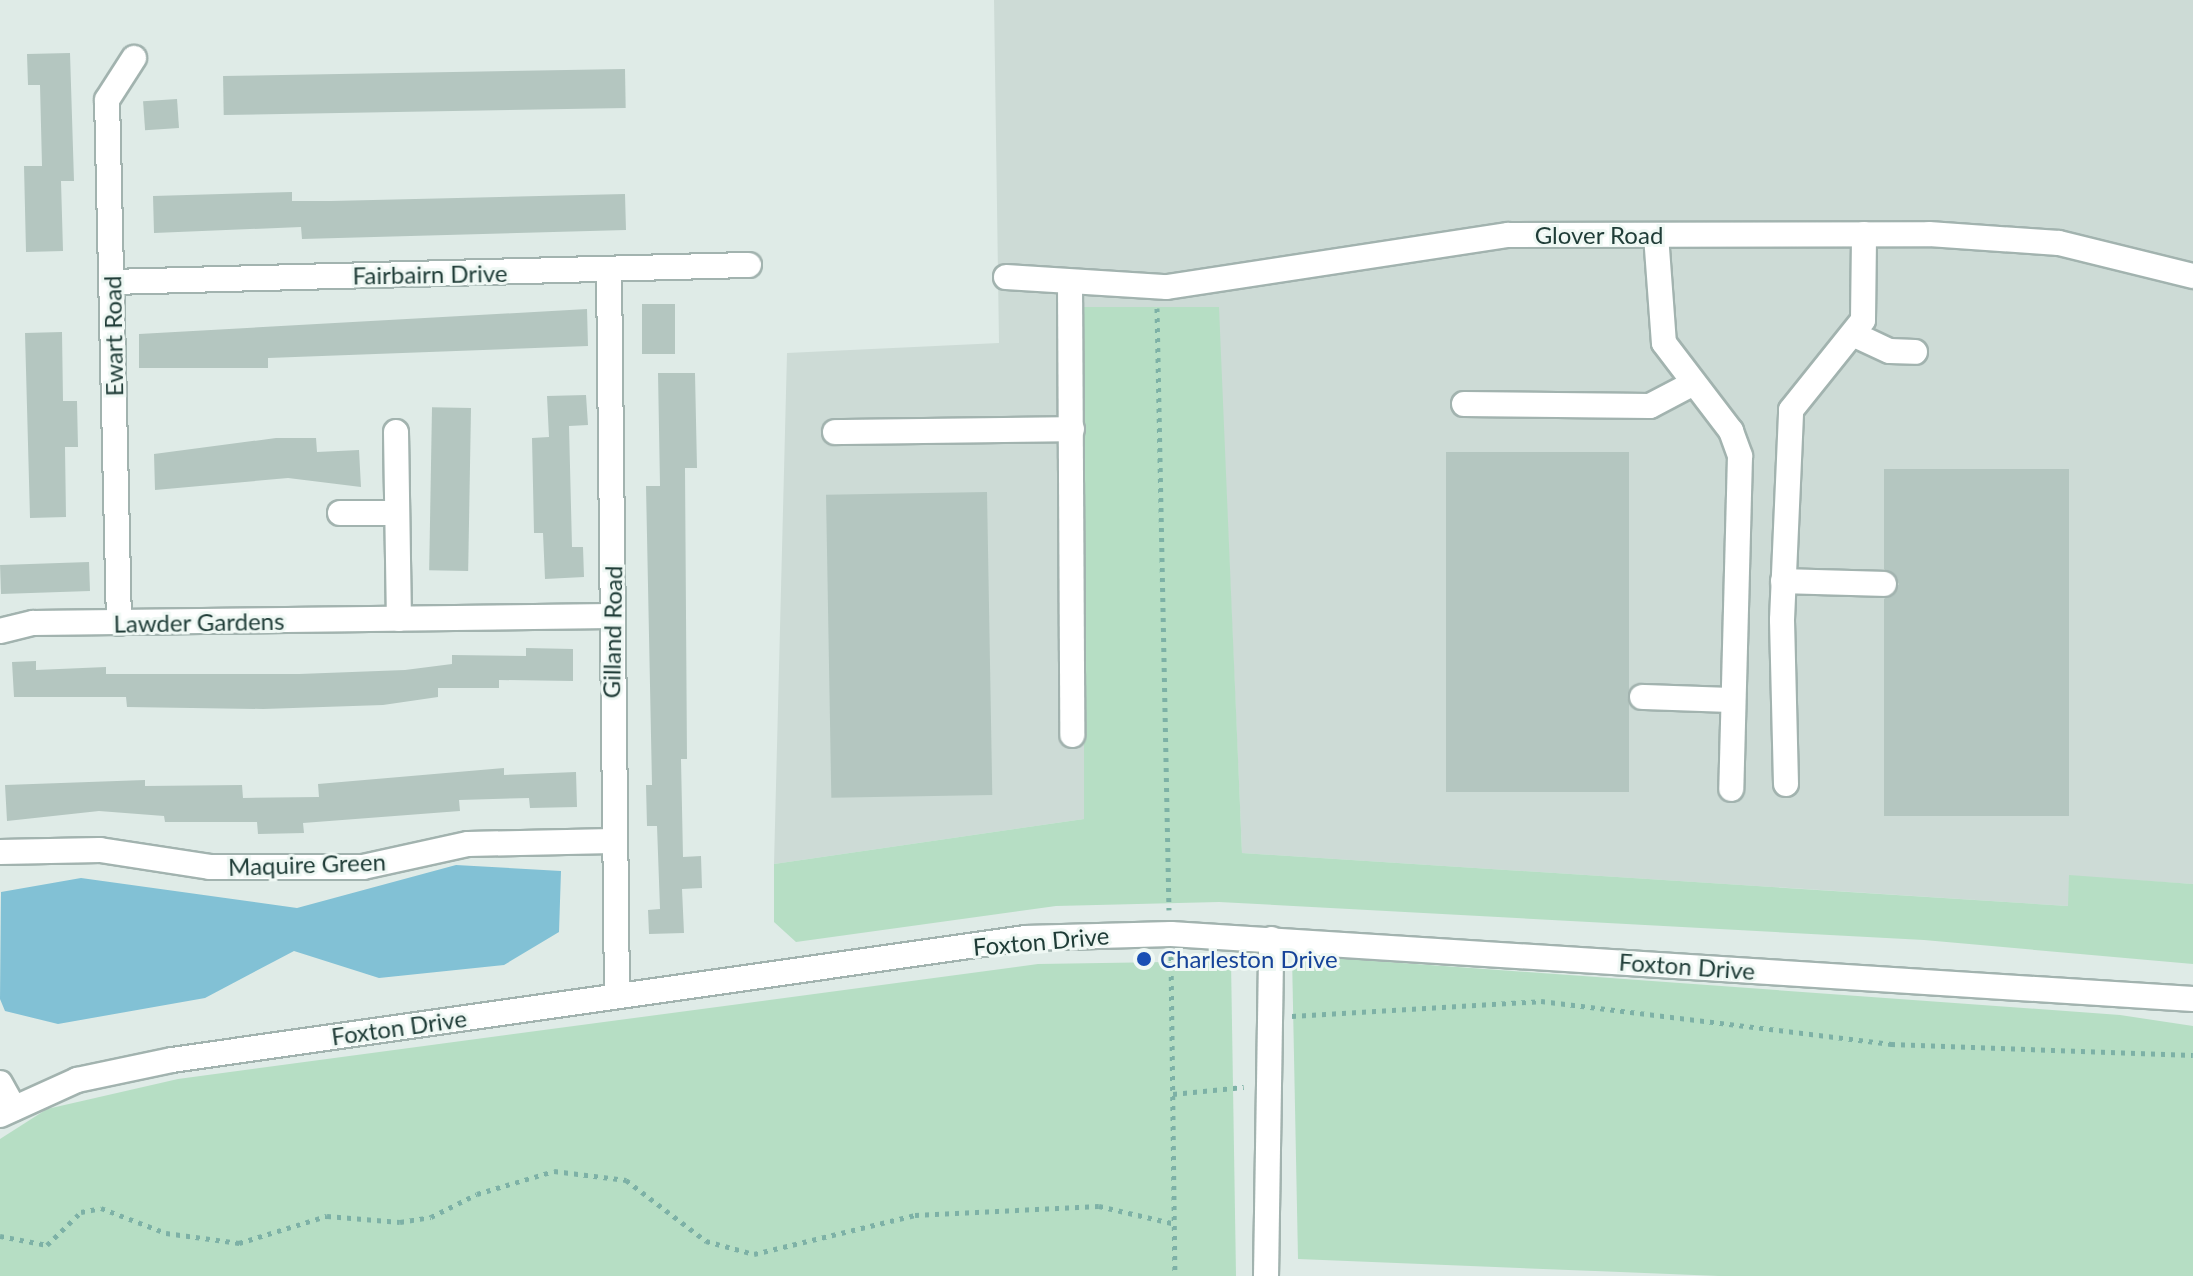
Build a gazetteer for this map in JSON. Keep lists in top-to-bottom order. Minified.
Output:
{"streets":{"street":["Glover Road","Fairbairn Drive","Ewart Road","Lawder Gardens","Gilland Road","Maquire Green","Foxton Drive"]},"crossings":[["Fairbairn Drive","Ewart Road"],["Fairbairn Drive","Gilland Road"],["Ewart Road","Lawder Gardens"],["Lawder Gardens","Gilland Road"],["Gilland Road","Maquire Green"],["Gilland Road","Foxton Drive"]],"places":["Charleston Drive"]}
